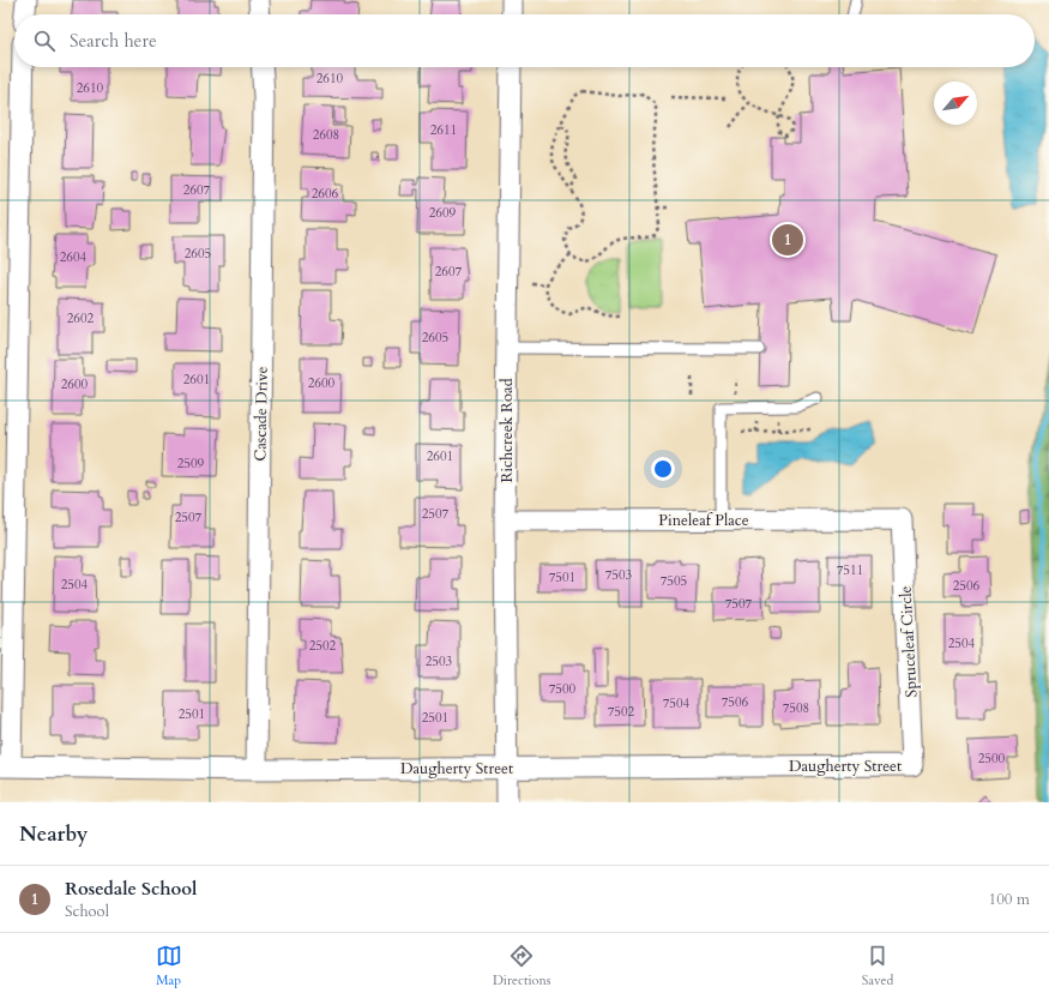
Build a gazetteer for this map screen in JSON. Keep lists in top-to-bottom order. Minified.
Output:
{"streets":{"street":["Cascade Drive","Richcreek Road","Pineleaf Place","Spruceleaf Circle","Daugherty Street"]},"crossings":[["Cascade Drive","Daugherty Street"],["Richcreek Road","Pineleaf Place"],["Richcreek Road","Daugherty Street"],["Pineleaf Place","Spruceleaf Circle"],["Spruceleaf Circle","Daugherty Street"]],"house_numbers":["2610","2610","2611","2608","2607","2606","2609","2605","2604","2607","2602","2605","2601","2600","2600","2601","2509","2507","2507","7511","7503","7501","7505","2504","2506","7507","2504","2502","2503","7500","7506","7504","7508","7502","2501","2501","2500"],"north":"top right","page":{"search":"Search here","pins":"1","heading":"Nearby","list":[{"mark":"1","name":"Rosedale School","note":"School","value":"100 m"}],"nav":["Map","Directions","Saved"]}}
